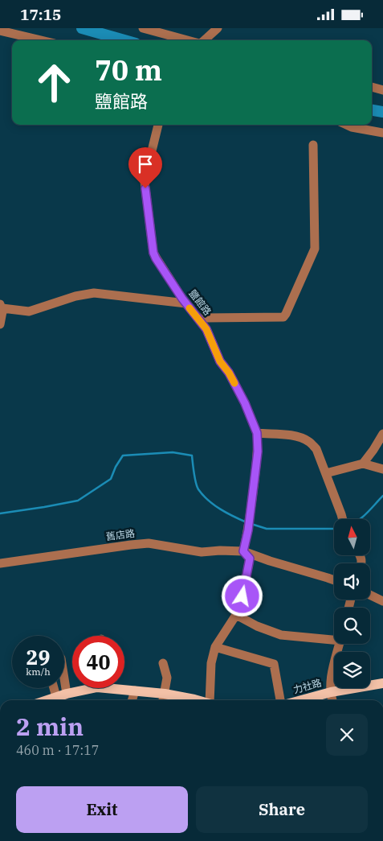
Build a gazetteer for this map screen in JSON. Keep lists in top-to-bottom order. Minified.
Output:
{"streets":{"main road":["力社路"],"street":["鹽館路","舊店路"]},"crossings":[["鹽館路","舊店路"]],"north":"top","page":{"status":"17:15","turn":["70 m","鹽館路"],"speed":"29 km/h","limit":"40","heading":["2 min","460 m · 17:17"],"buttons":["Exit","Share"]}}
